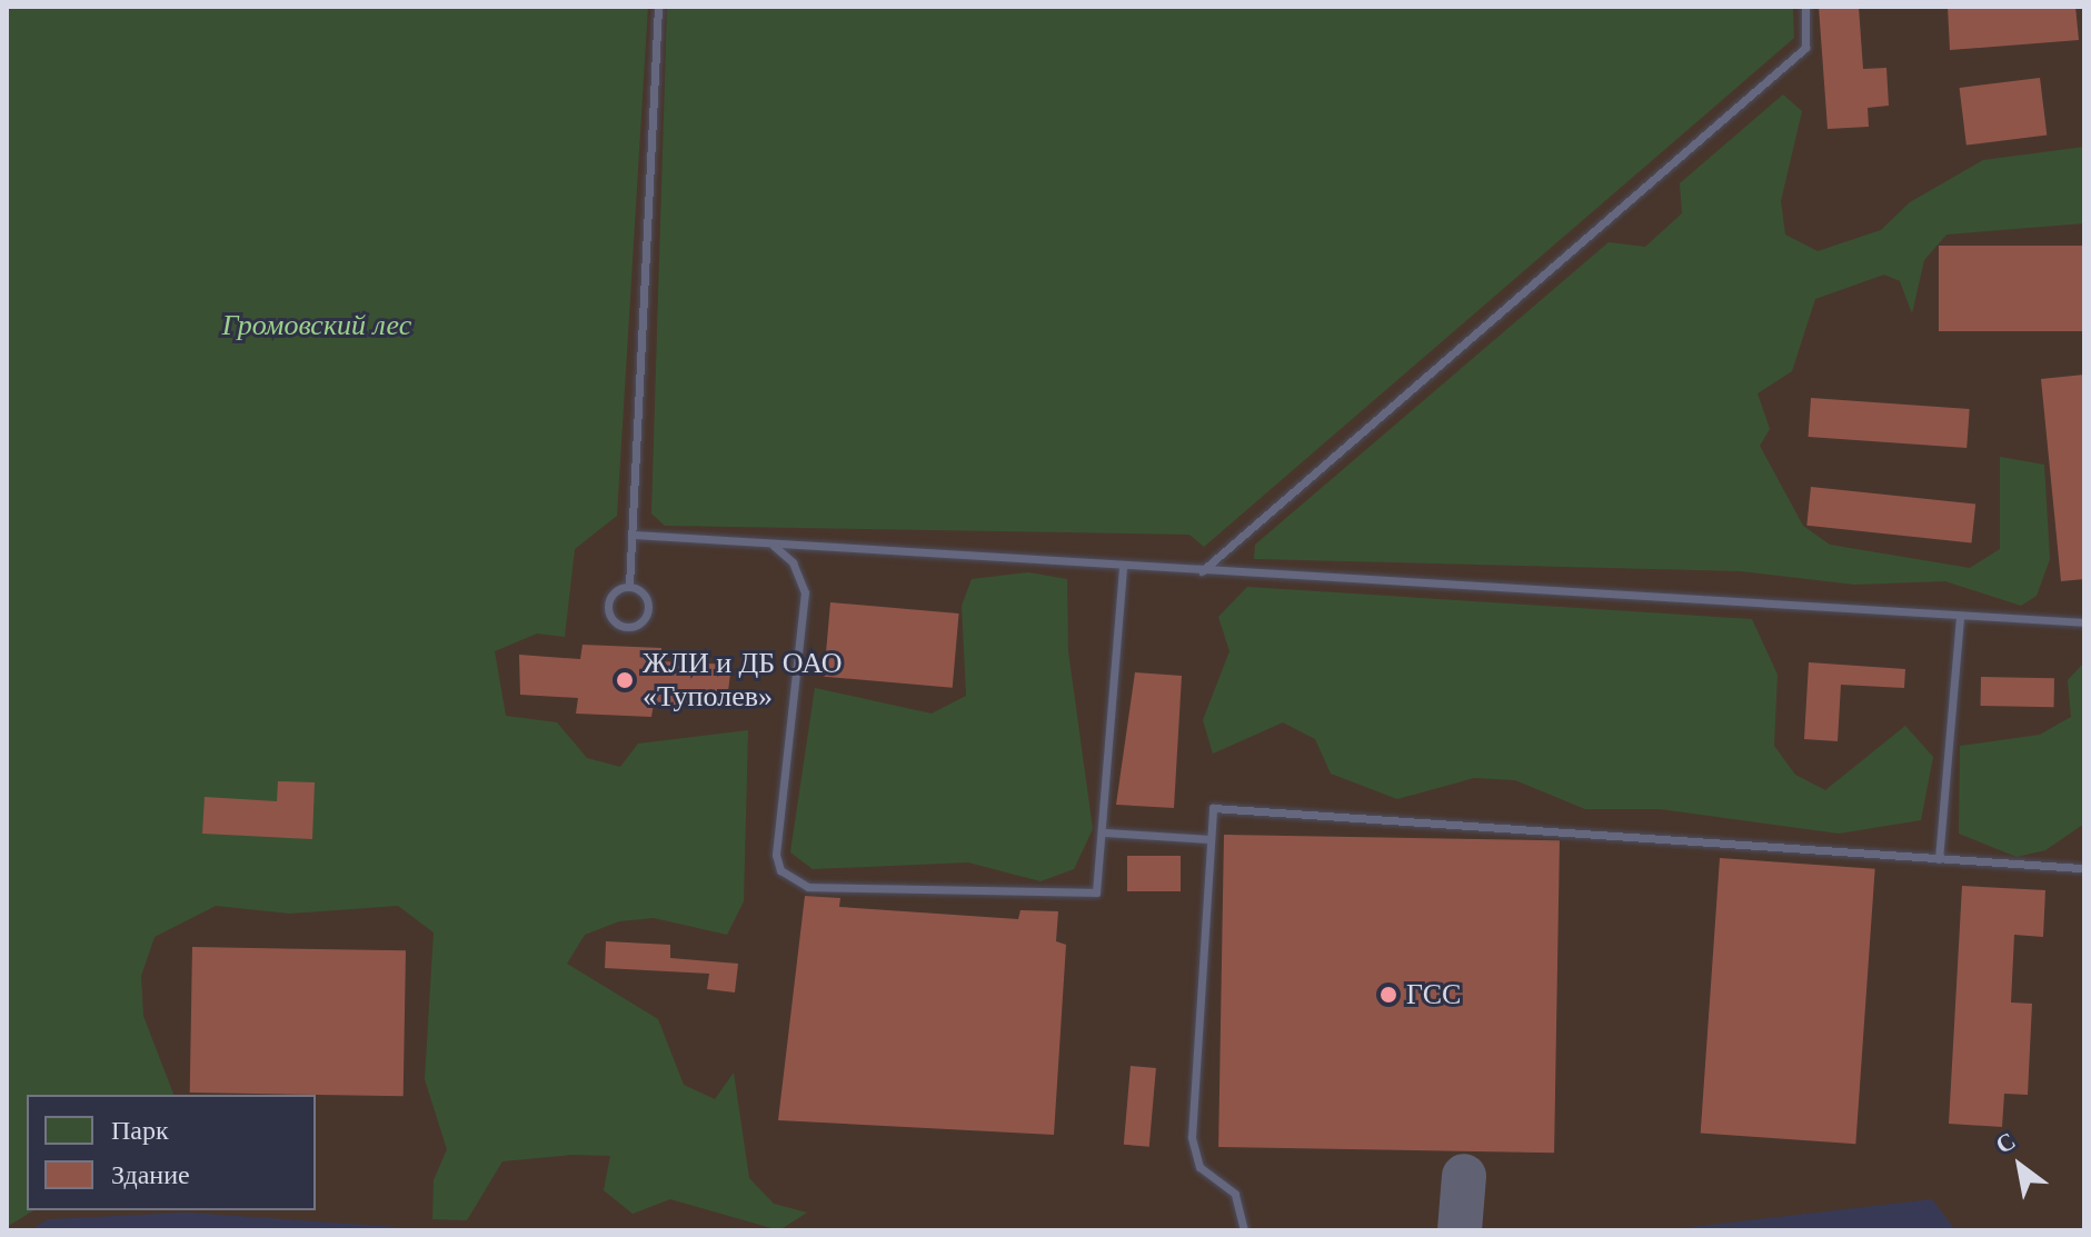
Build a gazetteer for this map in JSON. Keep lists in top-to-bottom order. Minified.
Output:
{"parks":["Громовский лес"],"places":["ЖЛИ и ДБ ОАО «Туполев»","ГСС"],"legend":["Парк","Здание"],"north":"top left"}
